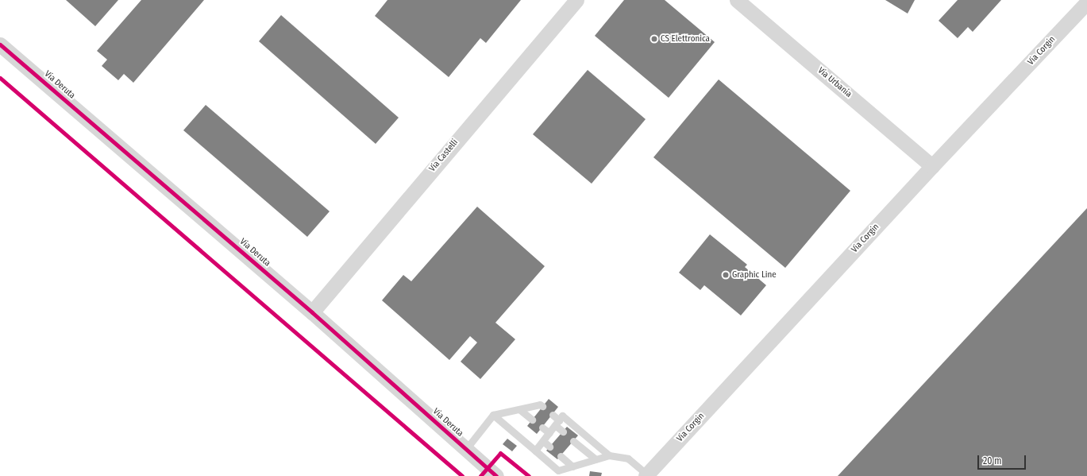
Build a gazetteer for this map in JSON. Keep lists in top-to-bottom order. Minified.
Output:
{"streets":{"street":["Via Corgin","Via Urbania","Via Deruta","Via Castelli"]},"crossings":[["Via Corgin","Via Urbania"],["Via Deruta","Via Castelli"]],"places":["CS Elettronica","Graphic Line"],"scale_bar":"20 m"}
